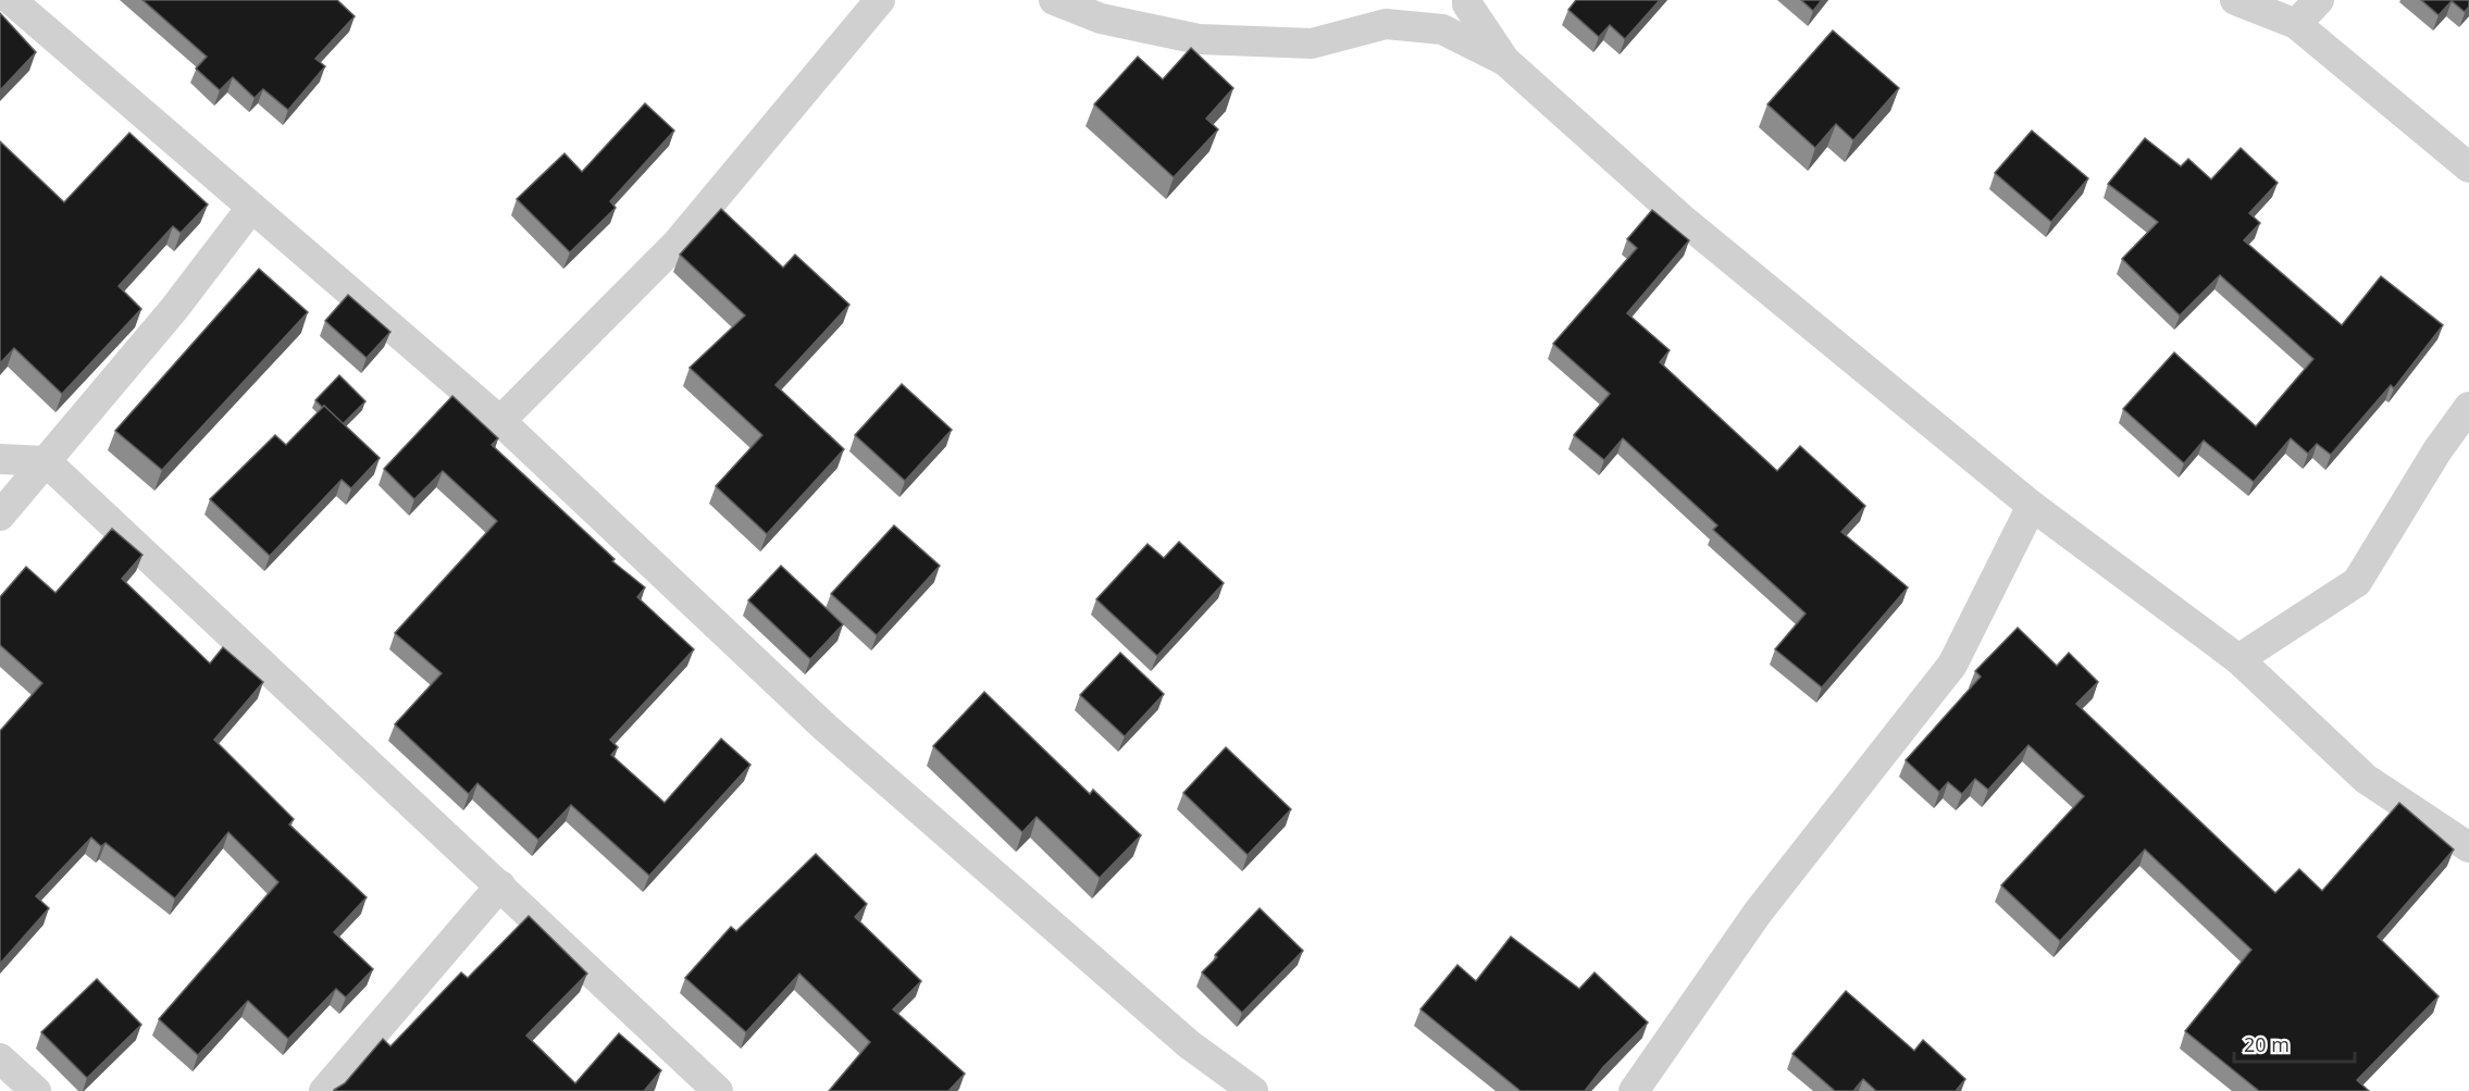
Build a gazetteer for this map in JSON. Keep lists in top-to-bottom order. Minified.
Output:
{"scale_bar":"20 m"}
